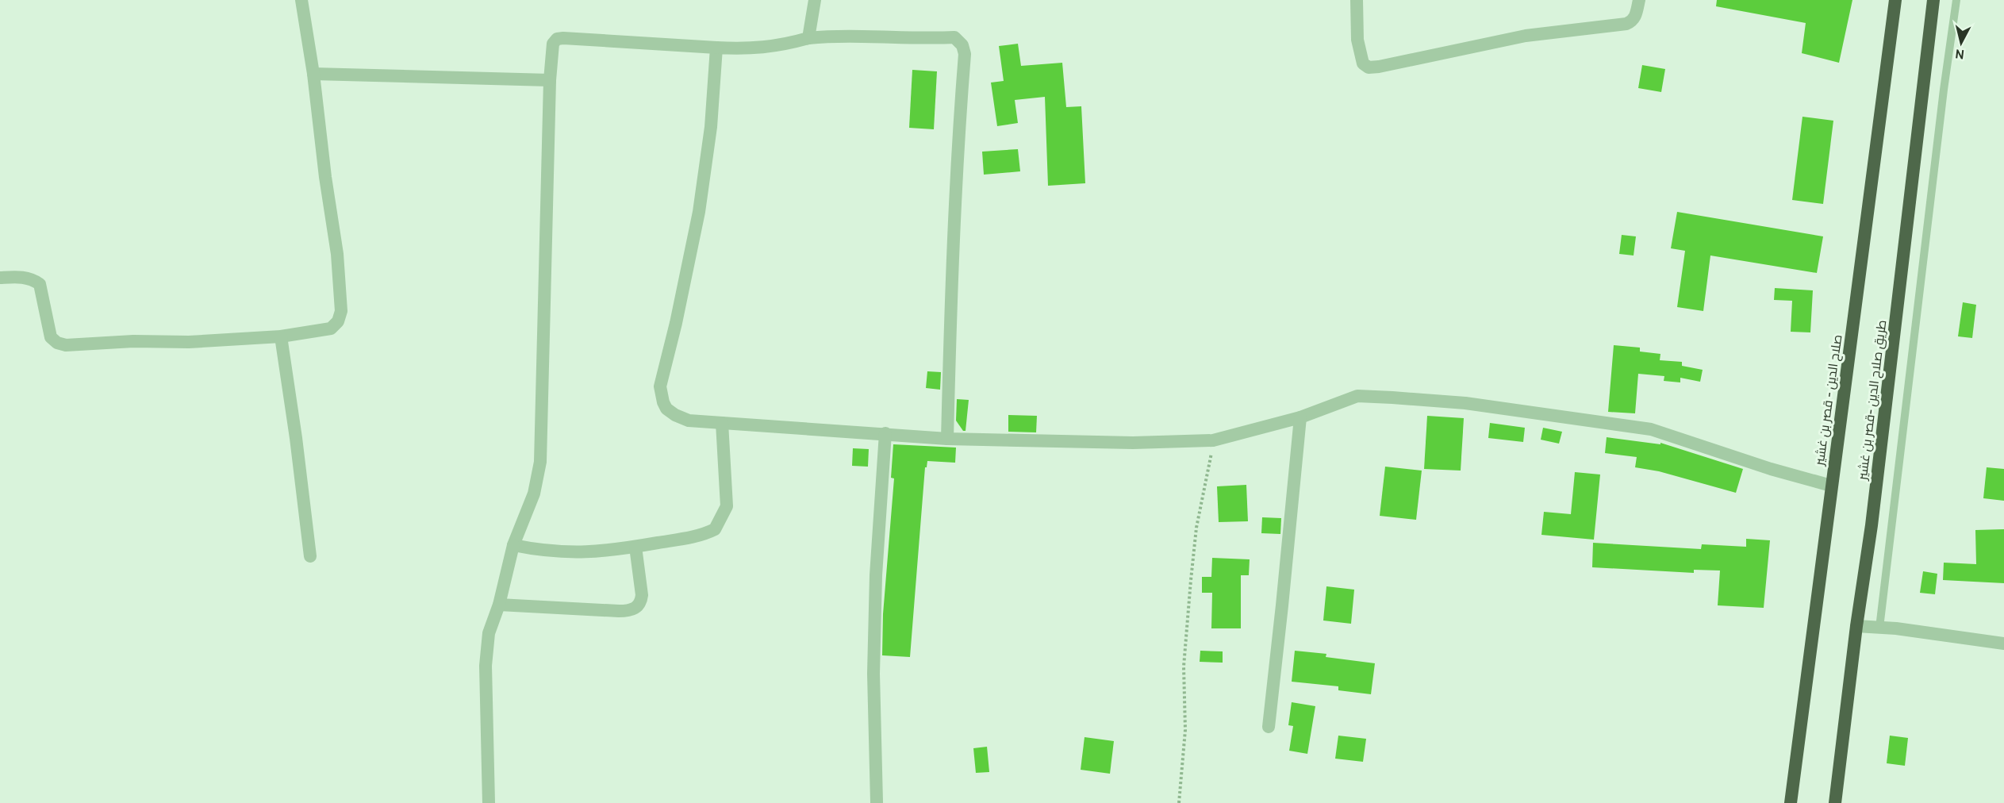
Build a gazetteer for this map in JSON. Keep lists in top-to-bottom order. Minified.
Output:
{"streets":{"highway":["صلاح الدين - قصر بن غشير","طريق صلاح الدين -قصر بن غشير"]},"north":"bottom"}
